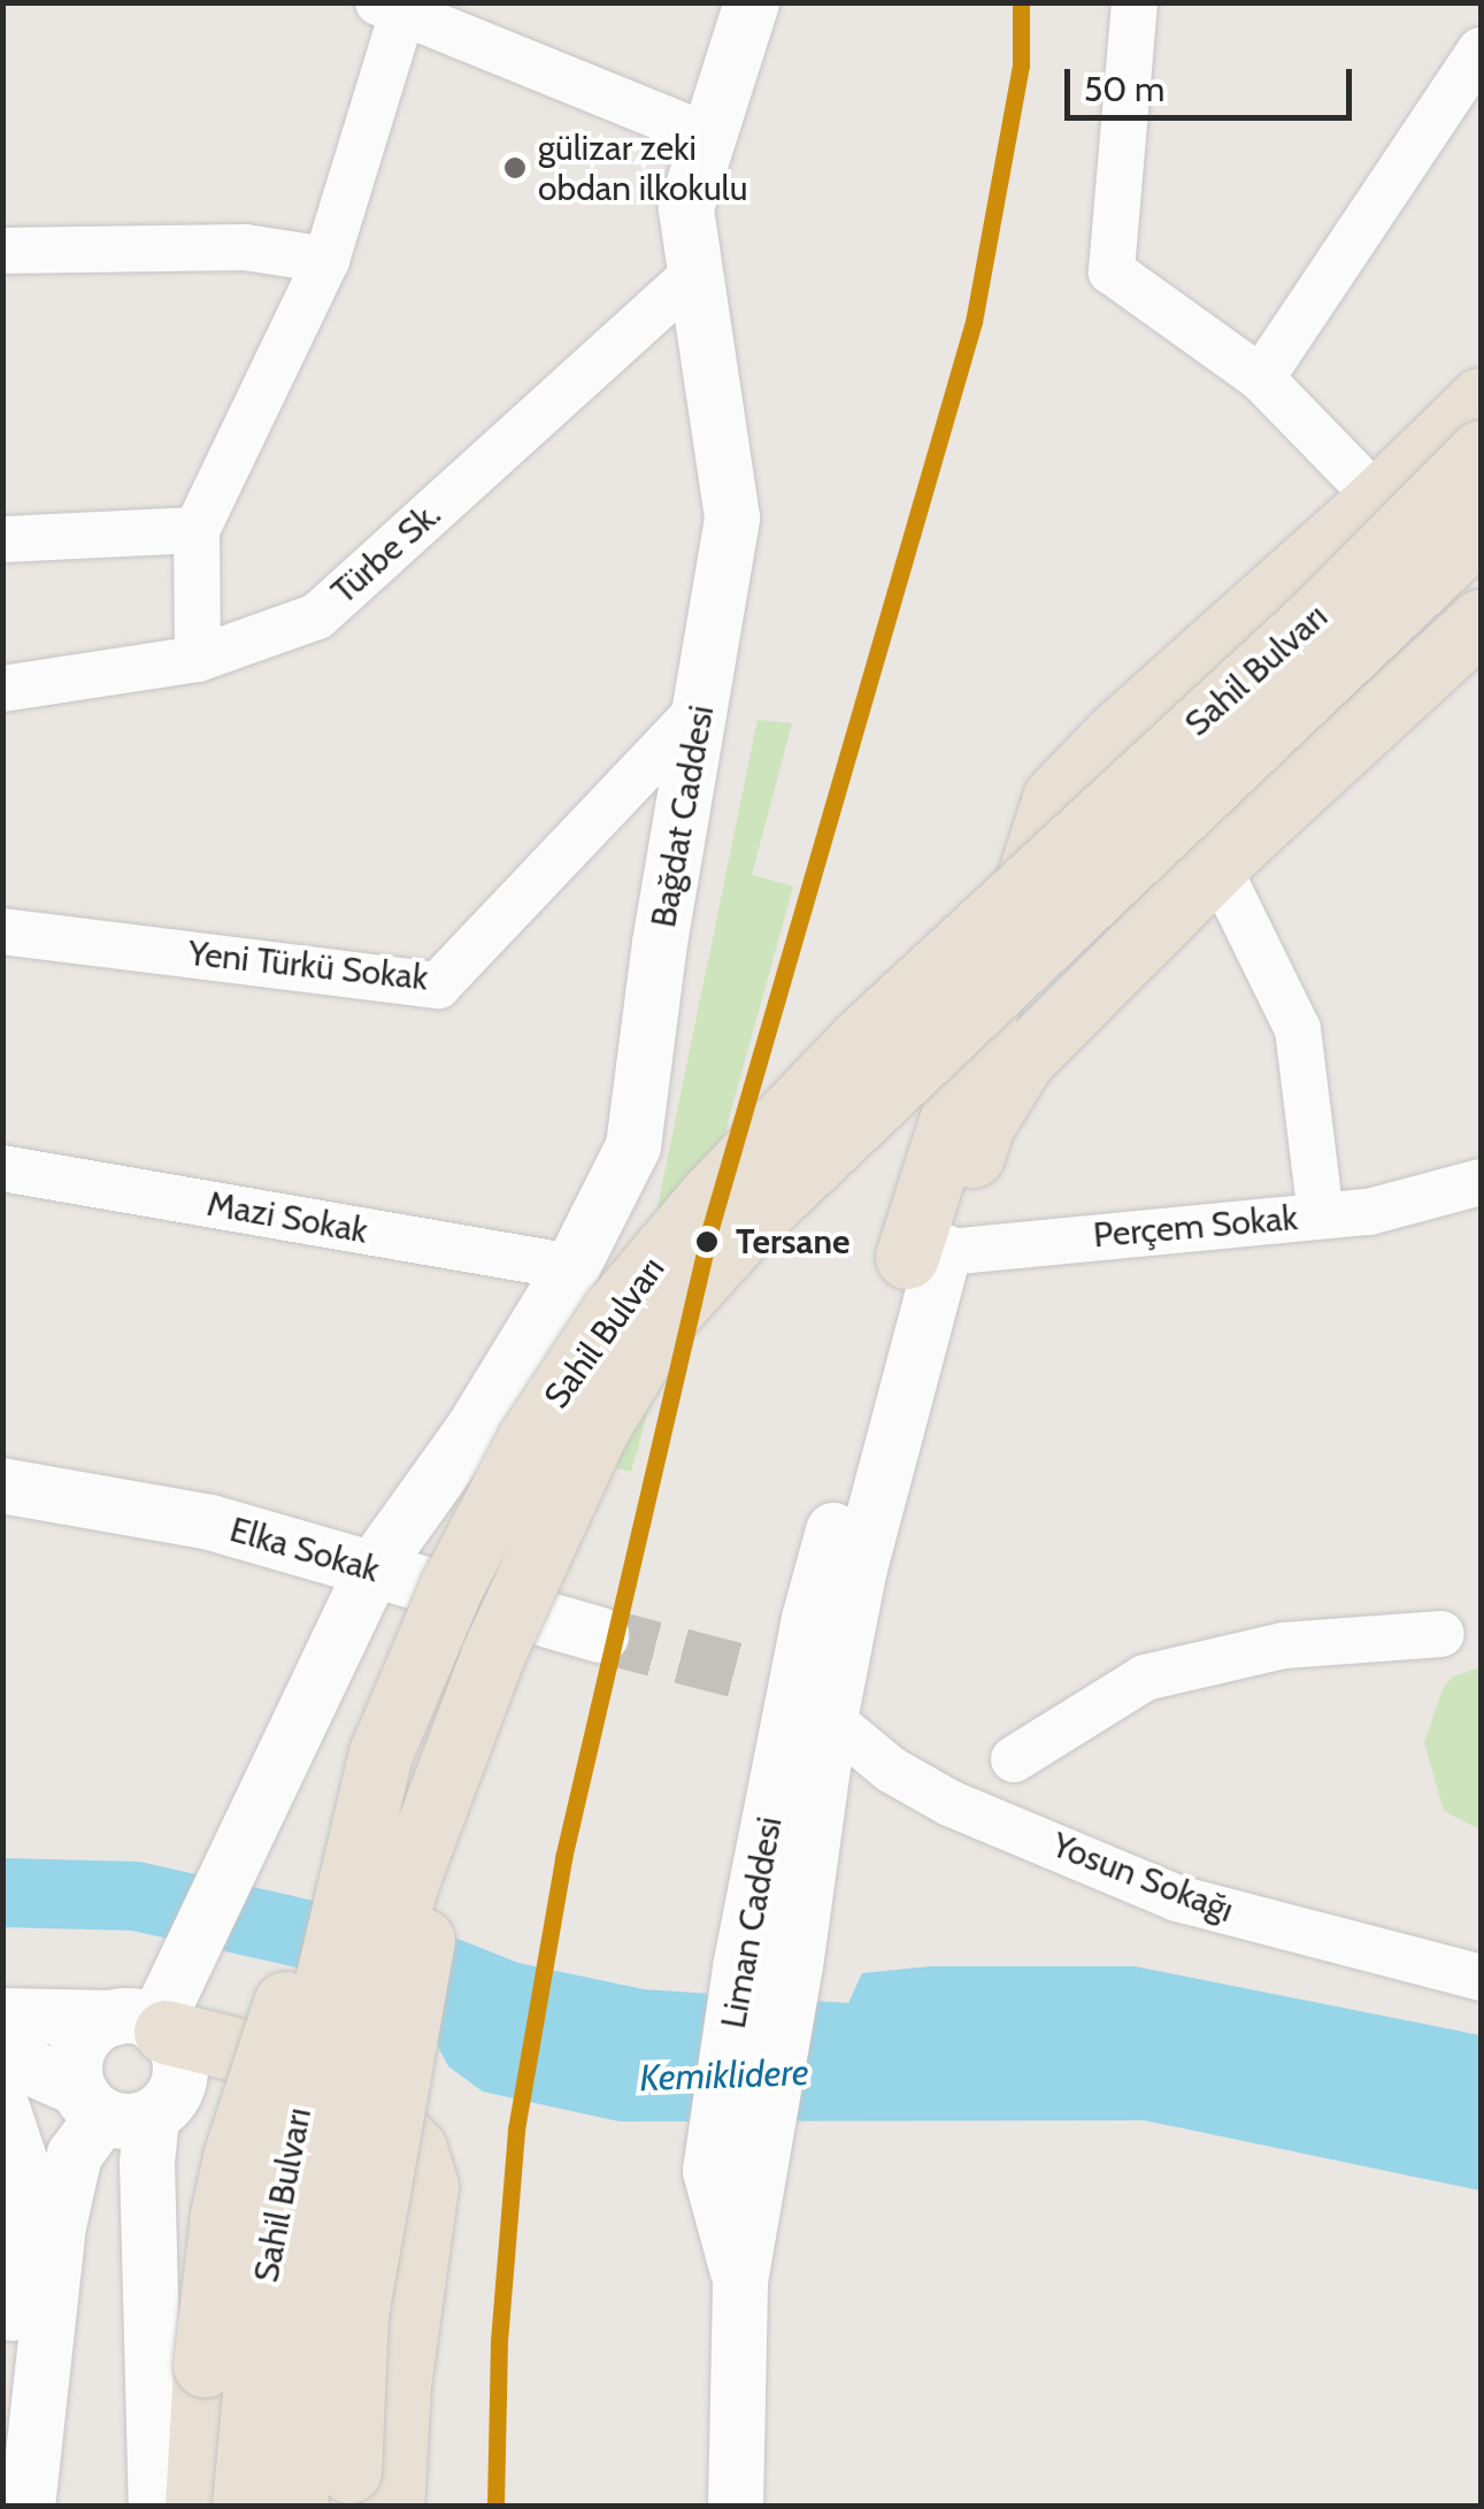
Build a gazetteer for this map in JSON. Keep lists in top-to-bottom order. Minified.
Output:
{"streets":{"highway":["Sahil Bulvarı"],"street":["Türbe Sk.","Bağdat Caddesi","Yeni Türkü Sokak","Mazi Sokak","Perçem Sokak","Elka Sokak","Yosun Sokağı","Liman Caddesi"]},"crossings":[["Türbe Sk.","Bağdat Caddesi"],["Bağdat Caddesi","Yeni Türkü Sokak"],["Bağdat Caddesi","Mazi Sokak"],["Bağdat Caddesi","Elka Sokak"],["Perçem Sokak","Liman Caddesi"],["Yosun Sokağı","Liman Caddesi"]],"water":["Kemiklidere"],"places":["gülizar zeki obdan ilkokulu","Tersane"],"scale_bar":"50 m"}
